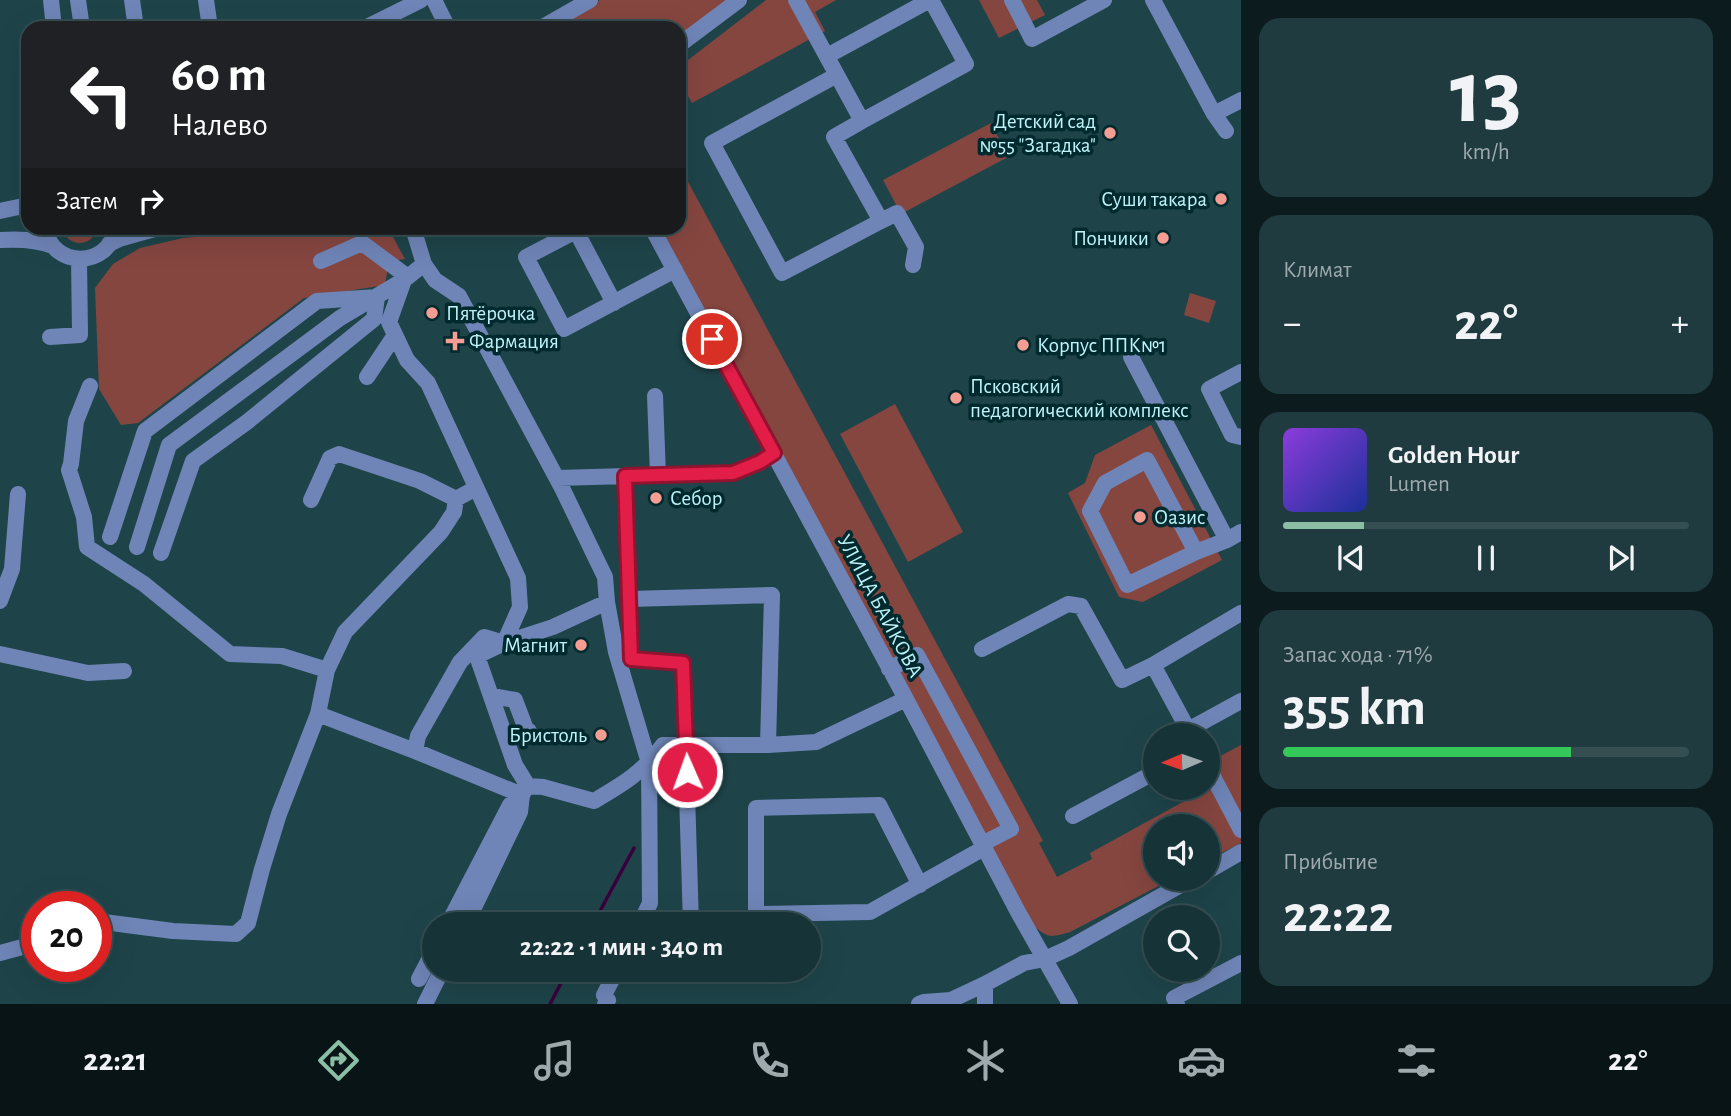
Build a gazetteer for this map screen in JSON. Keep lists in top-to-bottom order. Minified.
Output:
{"streets":{"street":["УЛИЦА БАЙКОВА"]},"places":{"other":["Детский сад №55 \"Загадка\"","Суши такара","Пончики","Пятёрочка","Корпус ППК№1","Псковский педагогический комплекс","Себор","Оазис","Магнит","Бристоль"],"health":["Фармация"]},"north":"left","page":{"tile":[["13","km/h"],"Климат",["Запас хода · 71%","355 km"],["Прибытие","22:22"]],"turn":["60 m","Налево"],"then":"Затем","heat":["−","22°","+"],"song":["Golden Hour","Lumen"],"limit":"20","trip":"22:22 · 1 мин · 340 m","tabs":["22:21","22°"]}}
